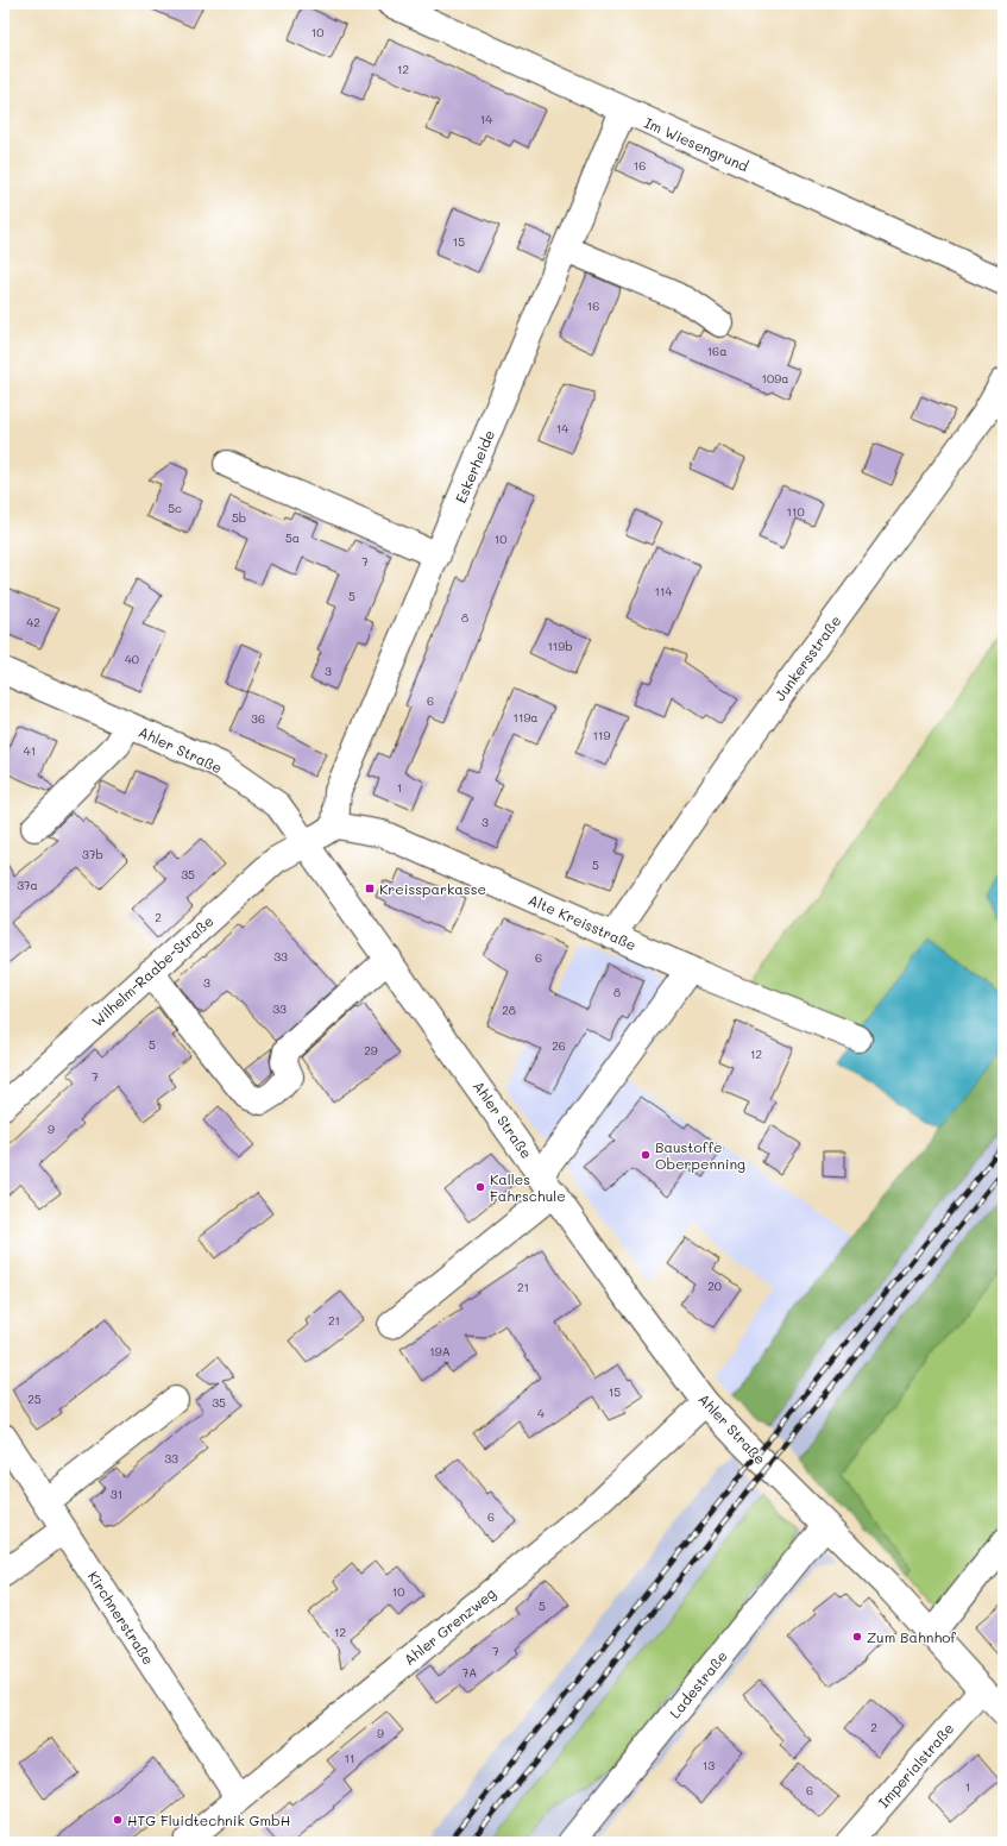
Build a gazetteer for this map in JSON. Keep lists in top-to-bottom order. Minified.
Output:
{"streets":{"street":["Im Wiesengrund","Eskerheide","Junkersstraße","Ahler Straße","Alte Kreisstraße","Wilhelm-Raabe-Straße","Kirchnerstraße","Ahler Grenzweg","Ladestraße","Imperialstraße"]},"crossings":[["Im Wiesengrund","Eskerheide"],["Eskerheide","Alte Kreisstraße"],["Junkersstraße","Alte Kreisstraße"],["Ahler Straße","Wilhelm-Raabe-Straße"],["Ahler Straße","Ahler Grenzweg"],["Ahler Straße","Ladestraße"],["Ahler Straße","Imperialstraße"],["Kirchnerstraße","Ahler Grenzweg"]],"places":{"transit":["Kreissparkasse"],"other":["Baustoffe Oberpenning","Kalles Fahrschule","Zum Bahnhof","HTG Fluidtechnik GmbH"]},"house_numbers":["10","12","14","16","15","16","16a","109a","14","5c","110","5b","5a","10","7","114","5","8","42","119b","40","3","6","119a","36","119","41","1","3","37b","5","35","37a","2","33","6","3","8","33","28","5","26","29","12","7","9","20","21","21","19A","15","25","35","4","33","31","6","10","5","12","7","7A","2","9","11","13","1","6"]}
